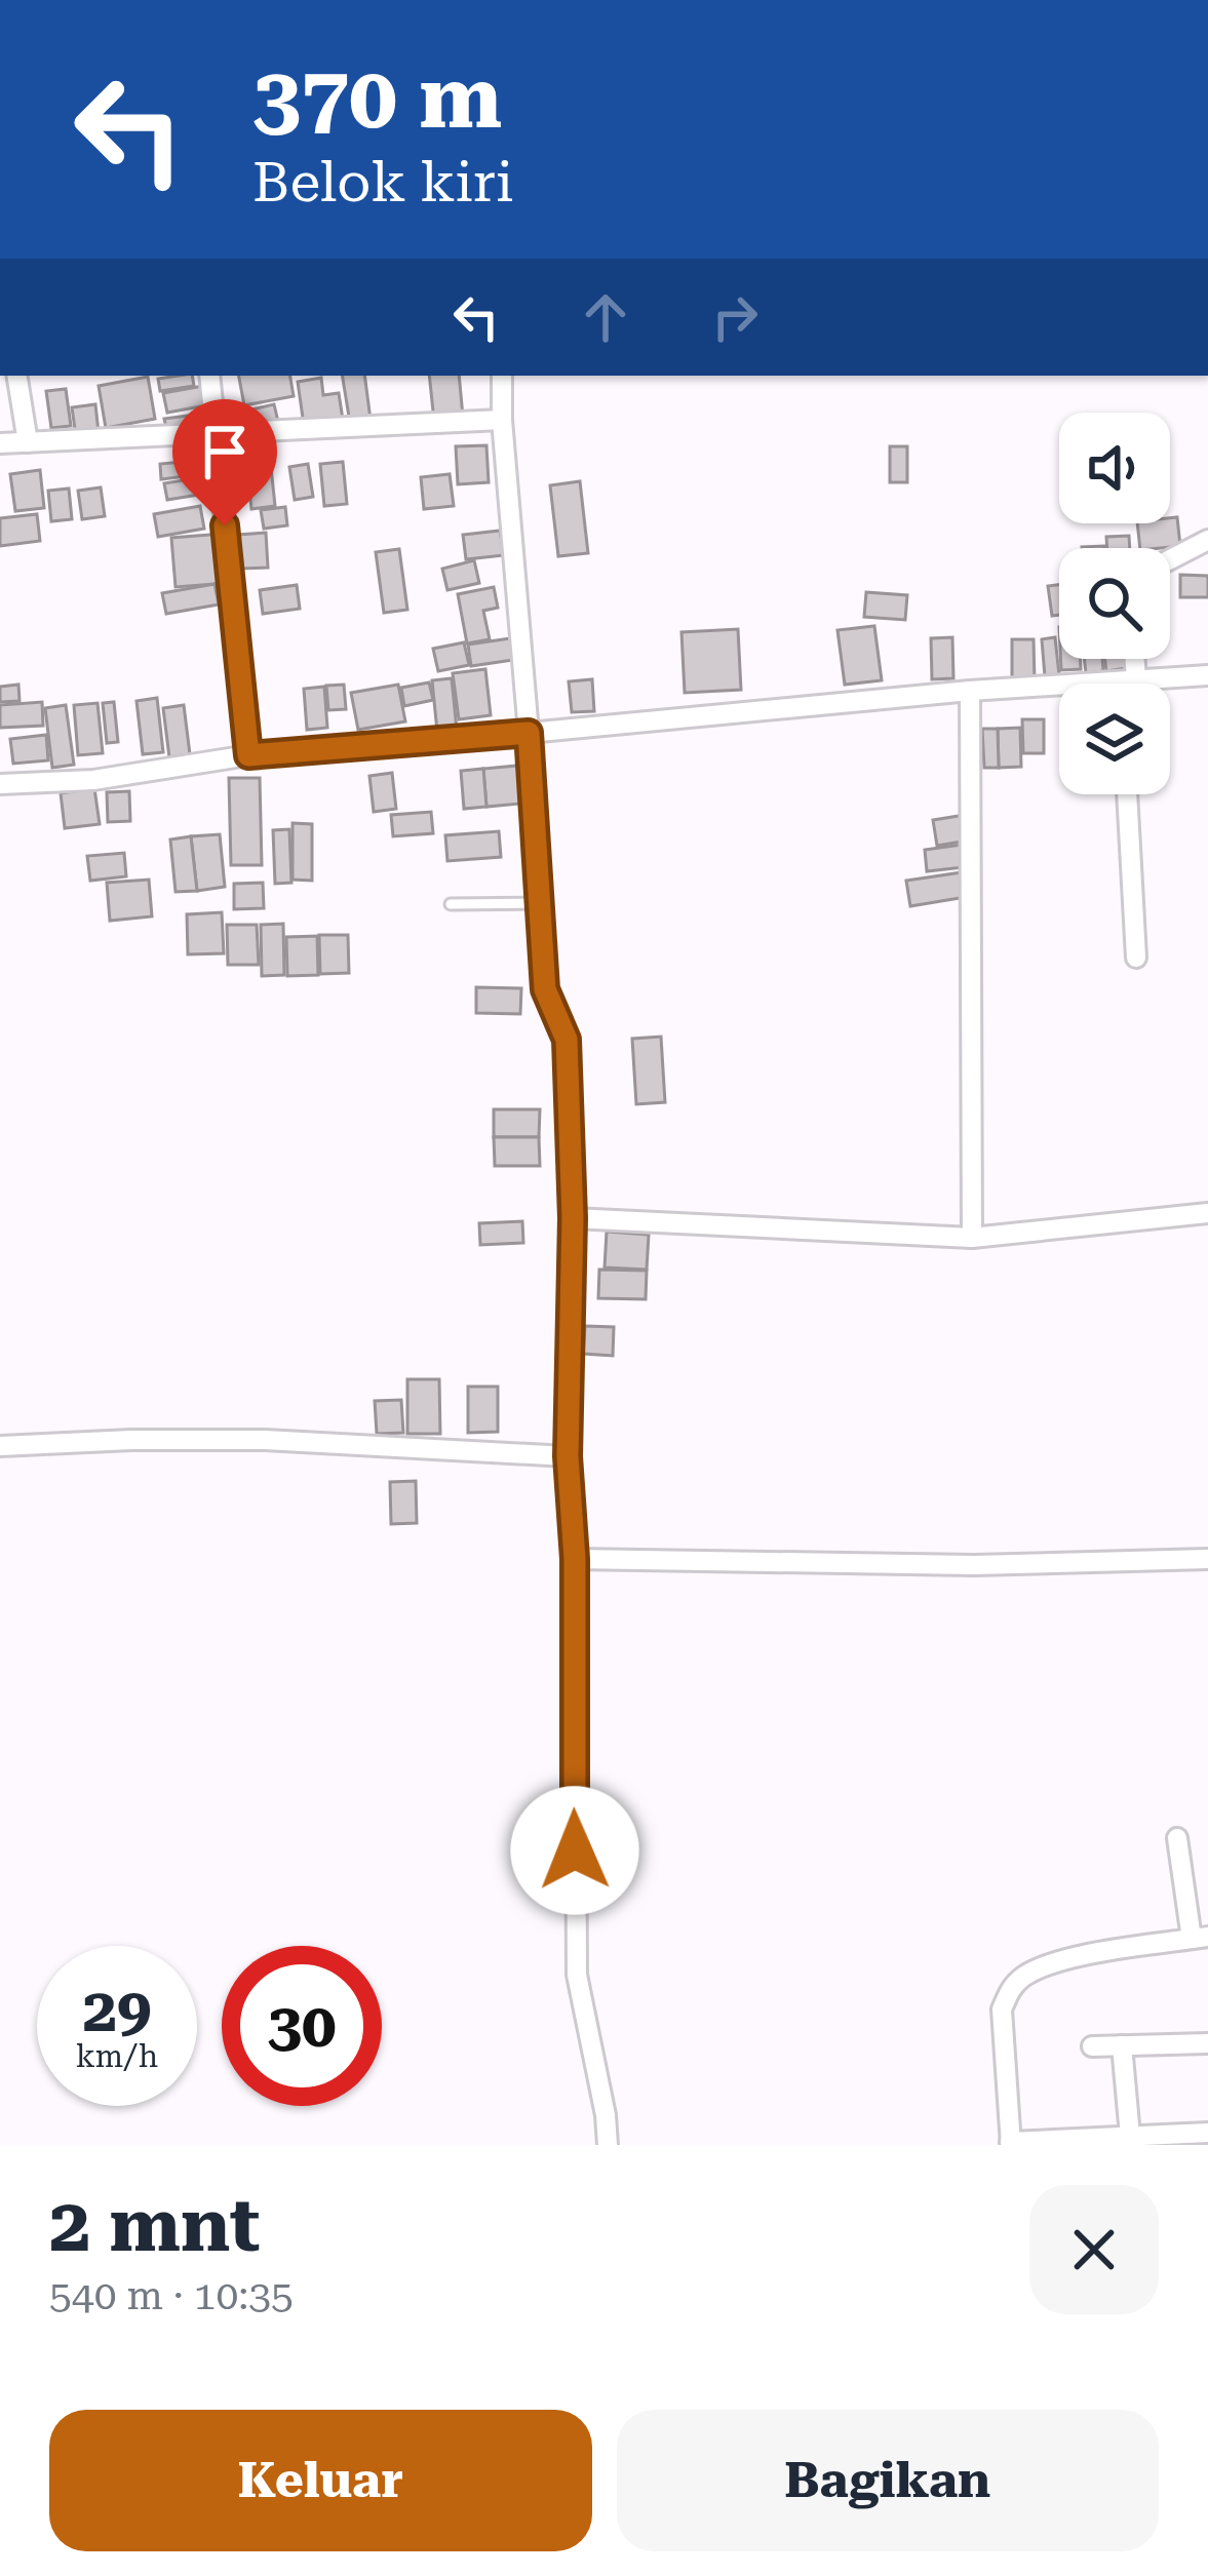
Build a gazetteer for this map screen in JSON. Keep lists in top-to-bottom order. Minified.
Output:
{"page":{"turn":["370 m","Belok kiri"],"speed":"29 km/h","limit":"30","heading":["2 mnt","540 m · 10:35"],"buttons":["Keluar","Bagikan"]}}
